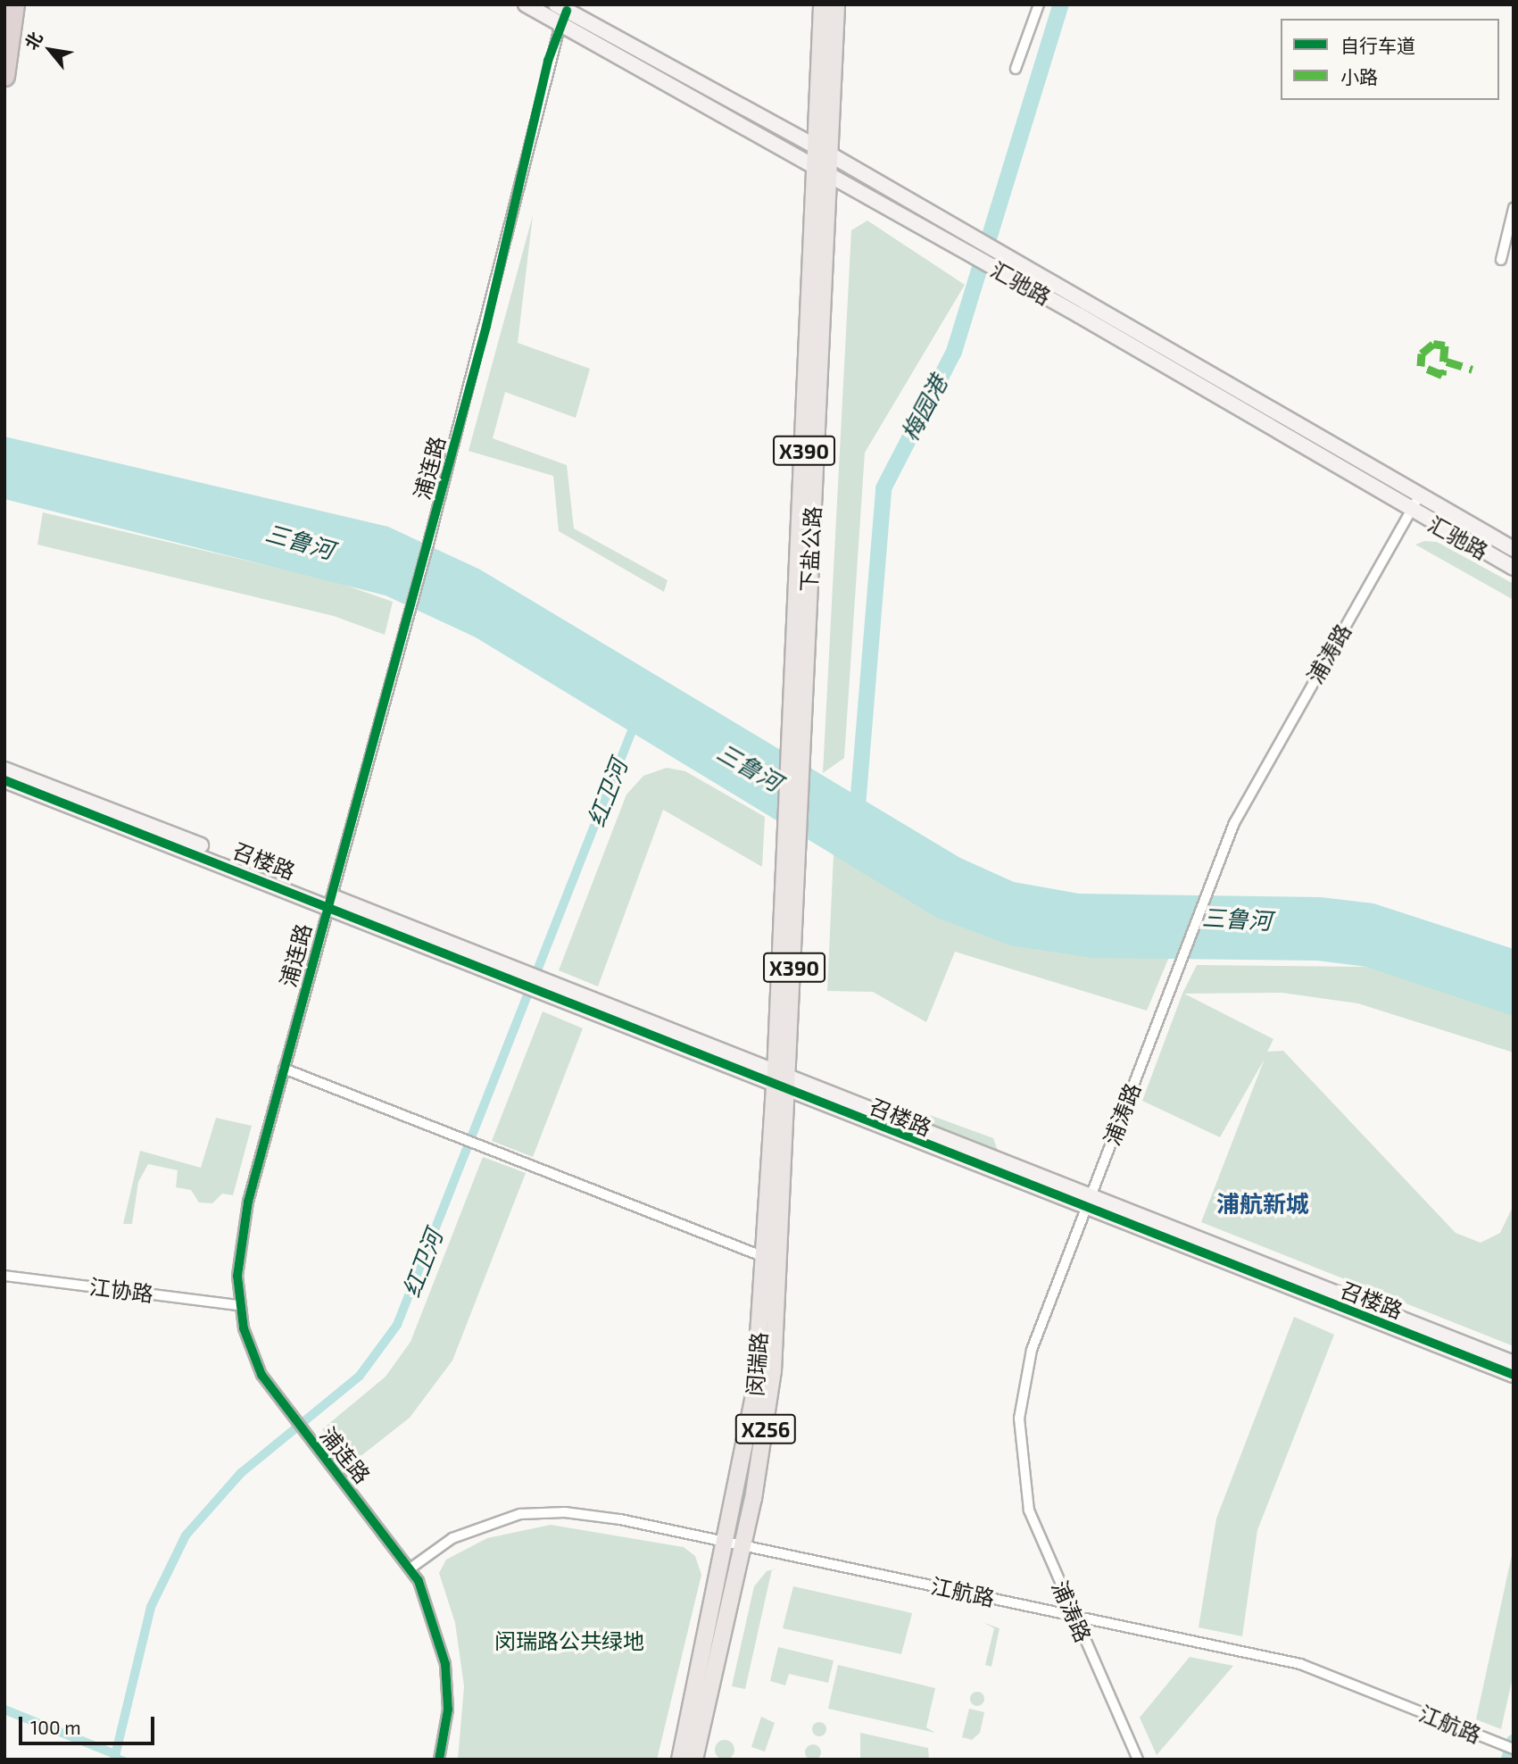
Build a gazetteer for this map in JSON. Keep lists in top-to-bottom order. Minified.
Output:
{"streets":{"main road":["X390","下盐公路","闵瑞路","X256"],"street":["汇驰路","浦连路","浦涛路","召楼路","江协路","江航路"]},"crossings":[["汇驰路","浦连路"],["汇驰路","下盐公路"],["汇驰路","浦涛路"],["浦连路","召楼路"],["浦连路","江协路"],["浦连路","江航路"],["下盐公路","召楼路"],["下盐公路","闵瑞路"],["浦涛路","召楼路"],["浦涛路","江航路"],["召楼路","闵瑞路"],["闵瑞路","江航路"]],"districts":["浦航新城"],"water":["梅园港","三鲁河","红卫河"],"parks":["闵瑞路公共绿地"],"legend":["自行车道","小路"],"scale_bar":"100 m","north":"top left"}
